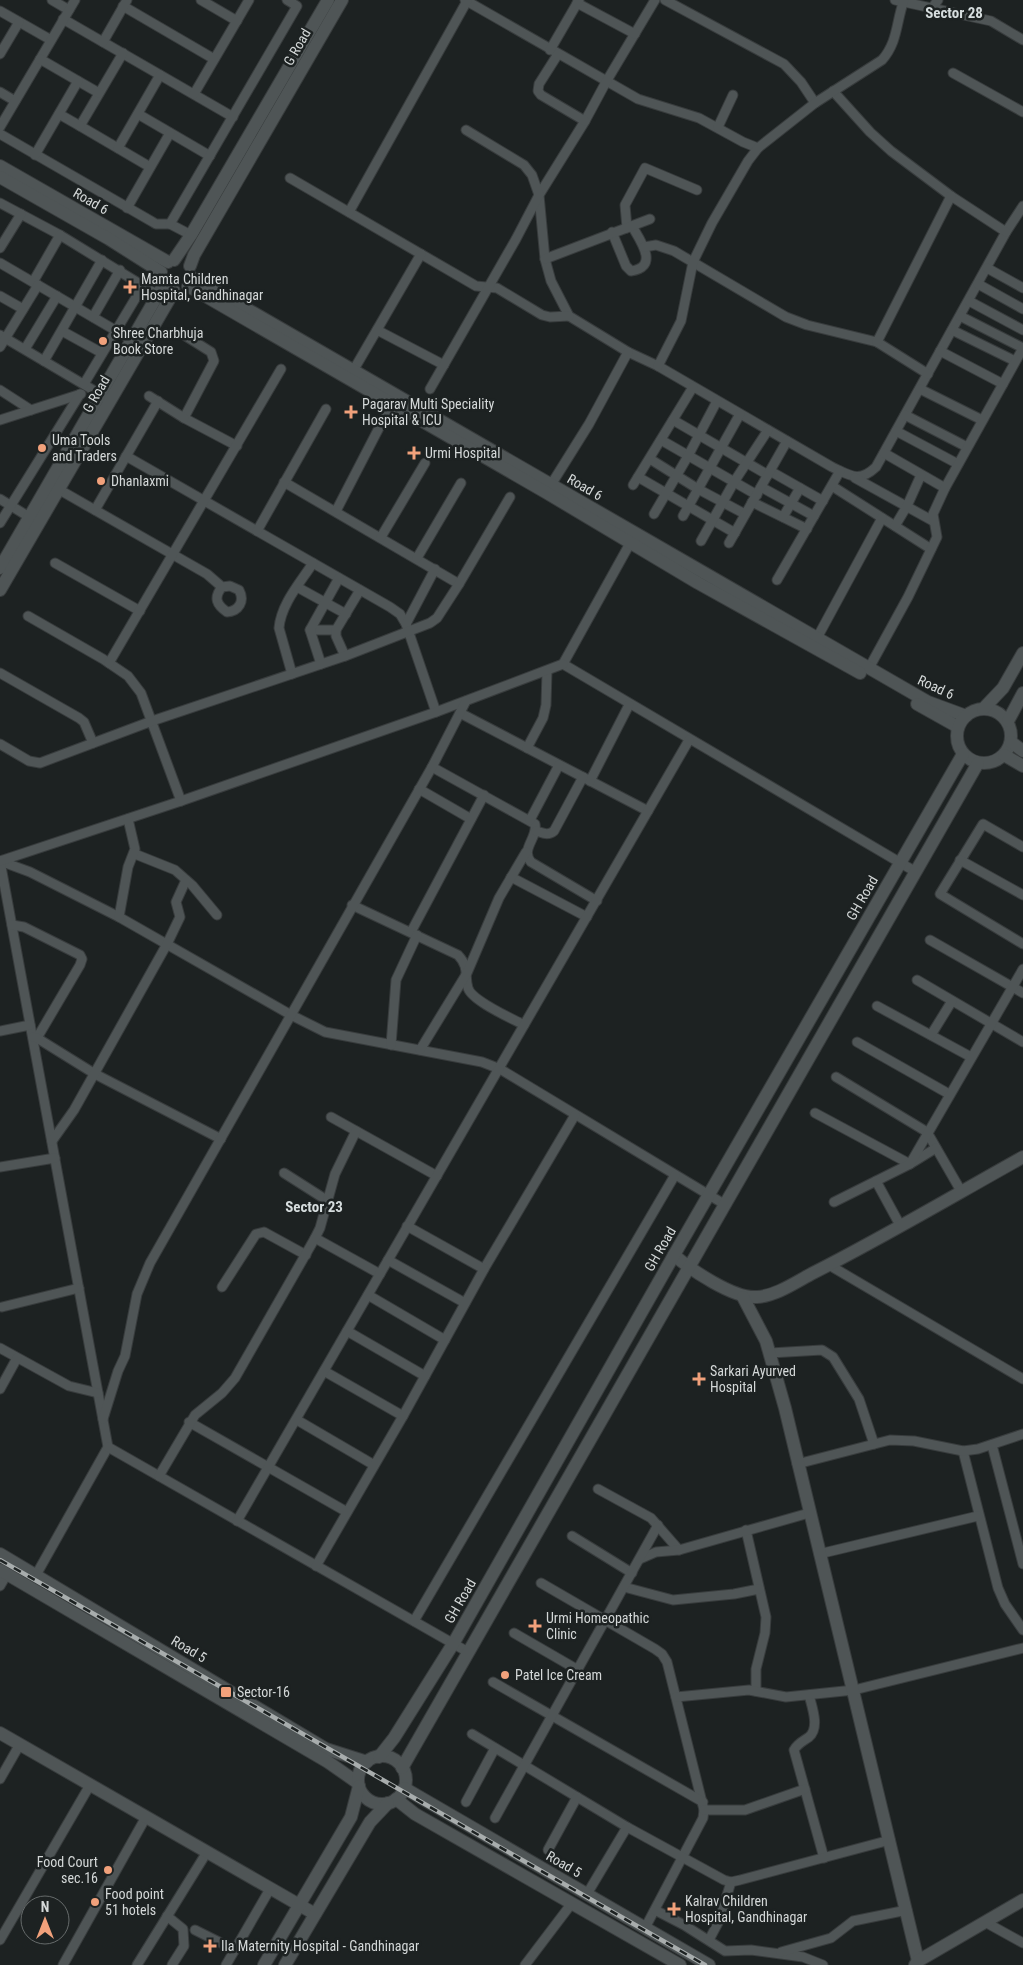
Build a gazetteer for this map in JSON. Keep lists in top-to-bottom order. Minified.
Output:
{"streets":{"street":["G Road","Road 6","GH Road","Road 5"]},"crossings":[["G Road","Road 6"],["Road 6","GH Road"],["GH Road","Road 5"]],"districts":["Sector 28","Sector 23"],"places":{"health":["Mamta Children Hospital, Gandhinagar","Pagarav Multi Speciality Hospital & ICU","Urmi Hospital","Sarkari Ayurved Hospital","Urmi Homeopathic Clinic","Kalrav Children Hospital, Gandhinagar","Ila Maternity Hospital - Gandhinagar"],"other":["Shree Charbhuja Book Store","Uma Tools and Traders","Dhanlaxmi","Patel Ice Cream","Food Court sec.16","Food point 51 hotels"],"transit":["Sector-16"]},"north":"top"}
